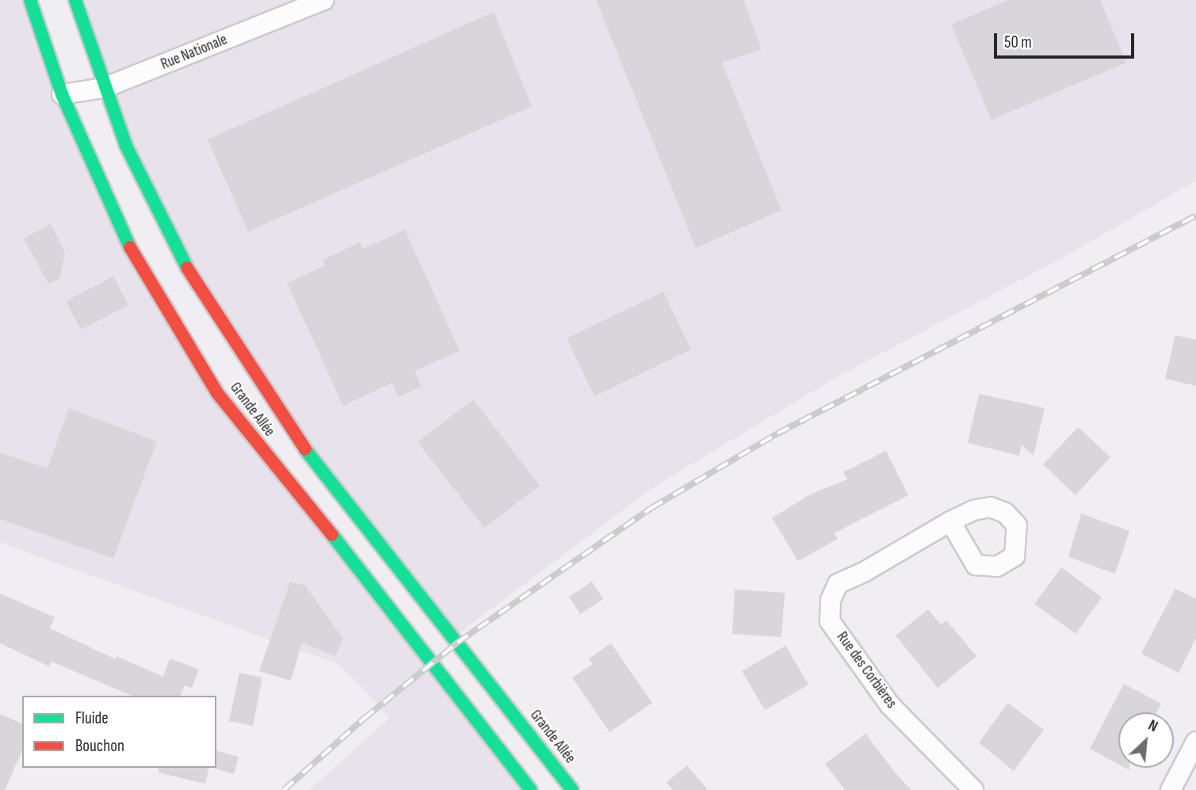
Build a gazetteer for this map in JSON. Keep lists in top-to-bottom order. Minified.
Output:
{"streets":{"street":["Rue Nationale","Grande Allée","Rue des Corbières"]},"crossings":[["Rue Nationale","Grande Allée"]],"legend":["Fluide","Bouchon"],"scale_bar":"50 m","north":"top right"}
